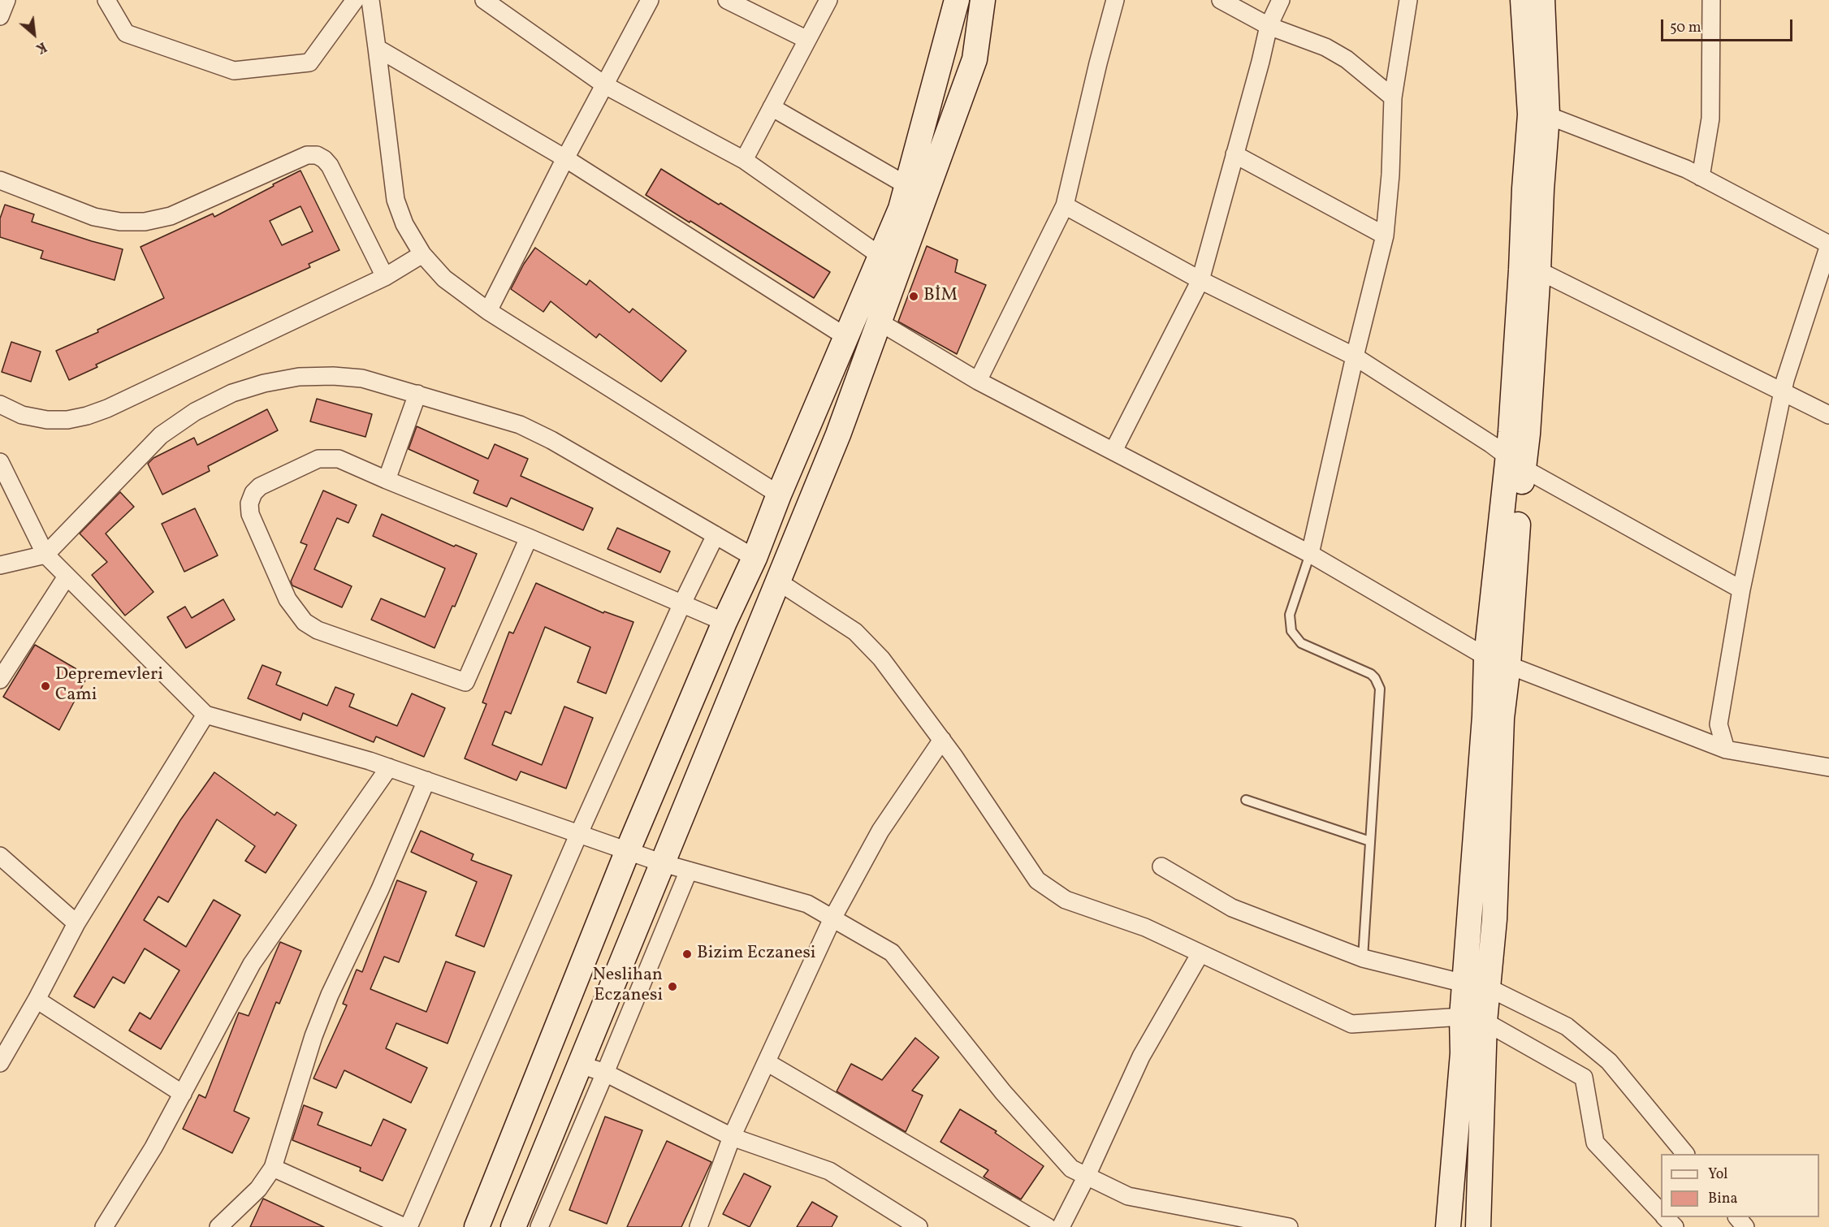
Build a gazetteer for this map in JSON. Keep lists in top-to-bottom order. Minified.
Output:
{"places":["BİM","Depremevleri Cami","Bizim Eczanesi","Neslihan Eczanesi"],"legend":["Yol","Bina"],"scale_bar":"50 m","north":"bottom right"}
